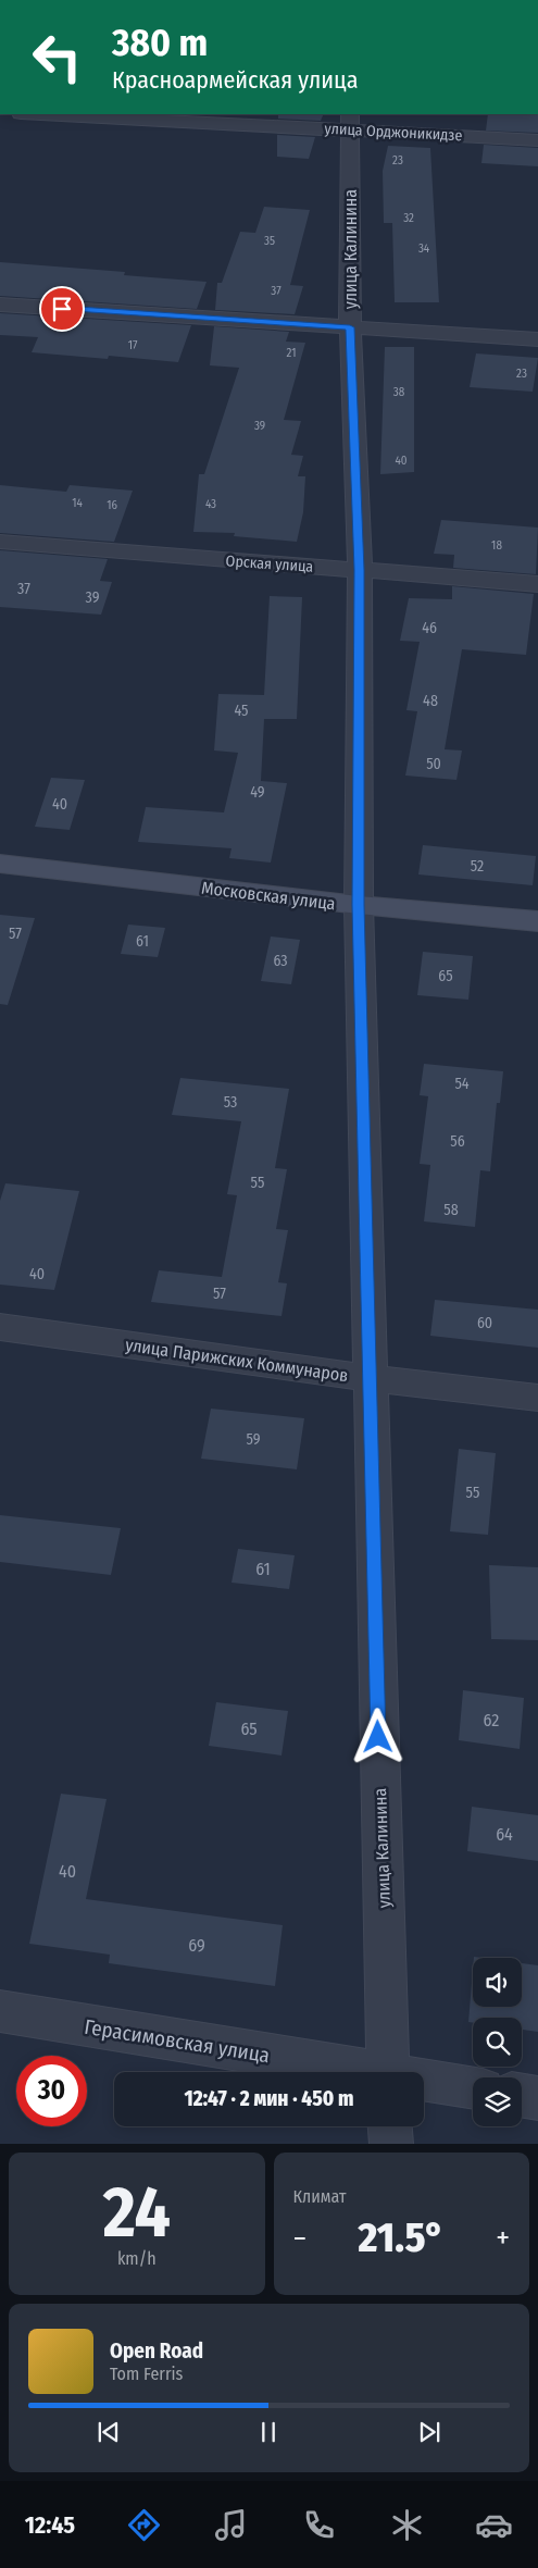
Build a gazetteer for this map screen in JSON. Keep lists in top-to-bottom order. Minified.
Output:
{"streets":{"street":["улица Орджоникидзе","улица Калинина","Орская улица","Московская улица","улица Парижских Коммунаров","Герасимовская улица"]},"crossings":[["улица Орджоникидзе","улица Калинина"],["улица Калинина","Орская улица"],["улица Калинина","Московская улица"],["улица Калинина","улица Парижских Коммунаров"]],"house_numbers":["23","32","35","34","37","17","21","23","38","39","40","14","43","16","18","37","39","46","48","45","50","49","40","52","57","61","63","65","54","53","56","55","58","40","57","60","59","55","61","62","65","64","40","69"],"page":{"turn":["380 m","Красноармейская улица"],"limit":"30","trip":"12:47 · 2 мин · 450 m","tile":[["24","km/h"],"Климат"],"heat":["−","21.5°","+"],"song":["Open Road","Tom Ferris"],"tabs":"12:45"}}
